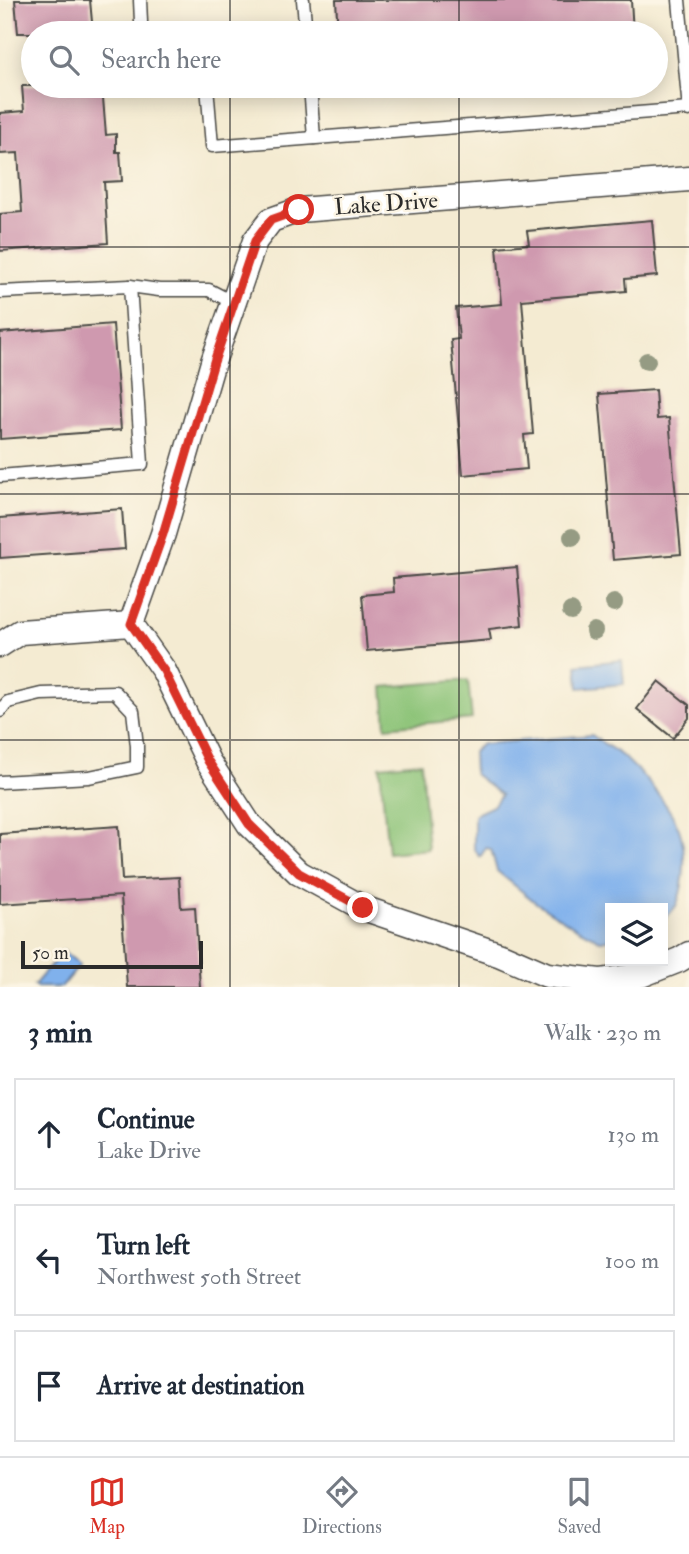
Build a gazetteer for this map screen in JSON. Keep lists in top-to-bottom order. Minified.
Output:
{"streets":{"street":["Lake Drive"]},"scale_bar":"50 m","page":{"search":"Search here","scale":"50 m","heading":["3 min","Walk · 230 m"],"list":[["Continue","Lake Drive","130 m"],["Turn left","Northwest 50th Street","100 m"],"Arrive at destination"],"nav":["Map","Directions","Saved"]}}
